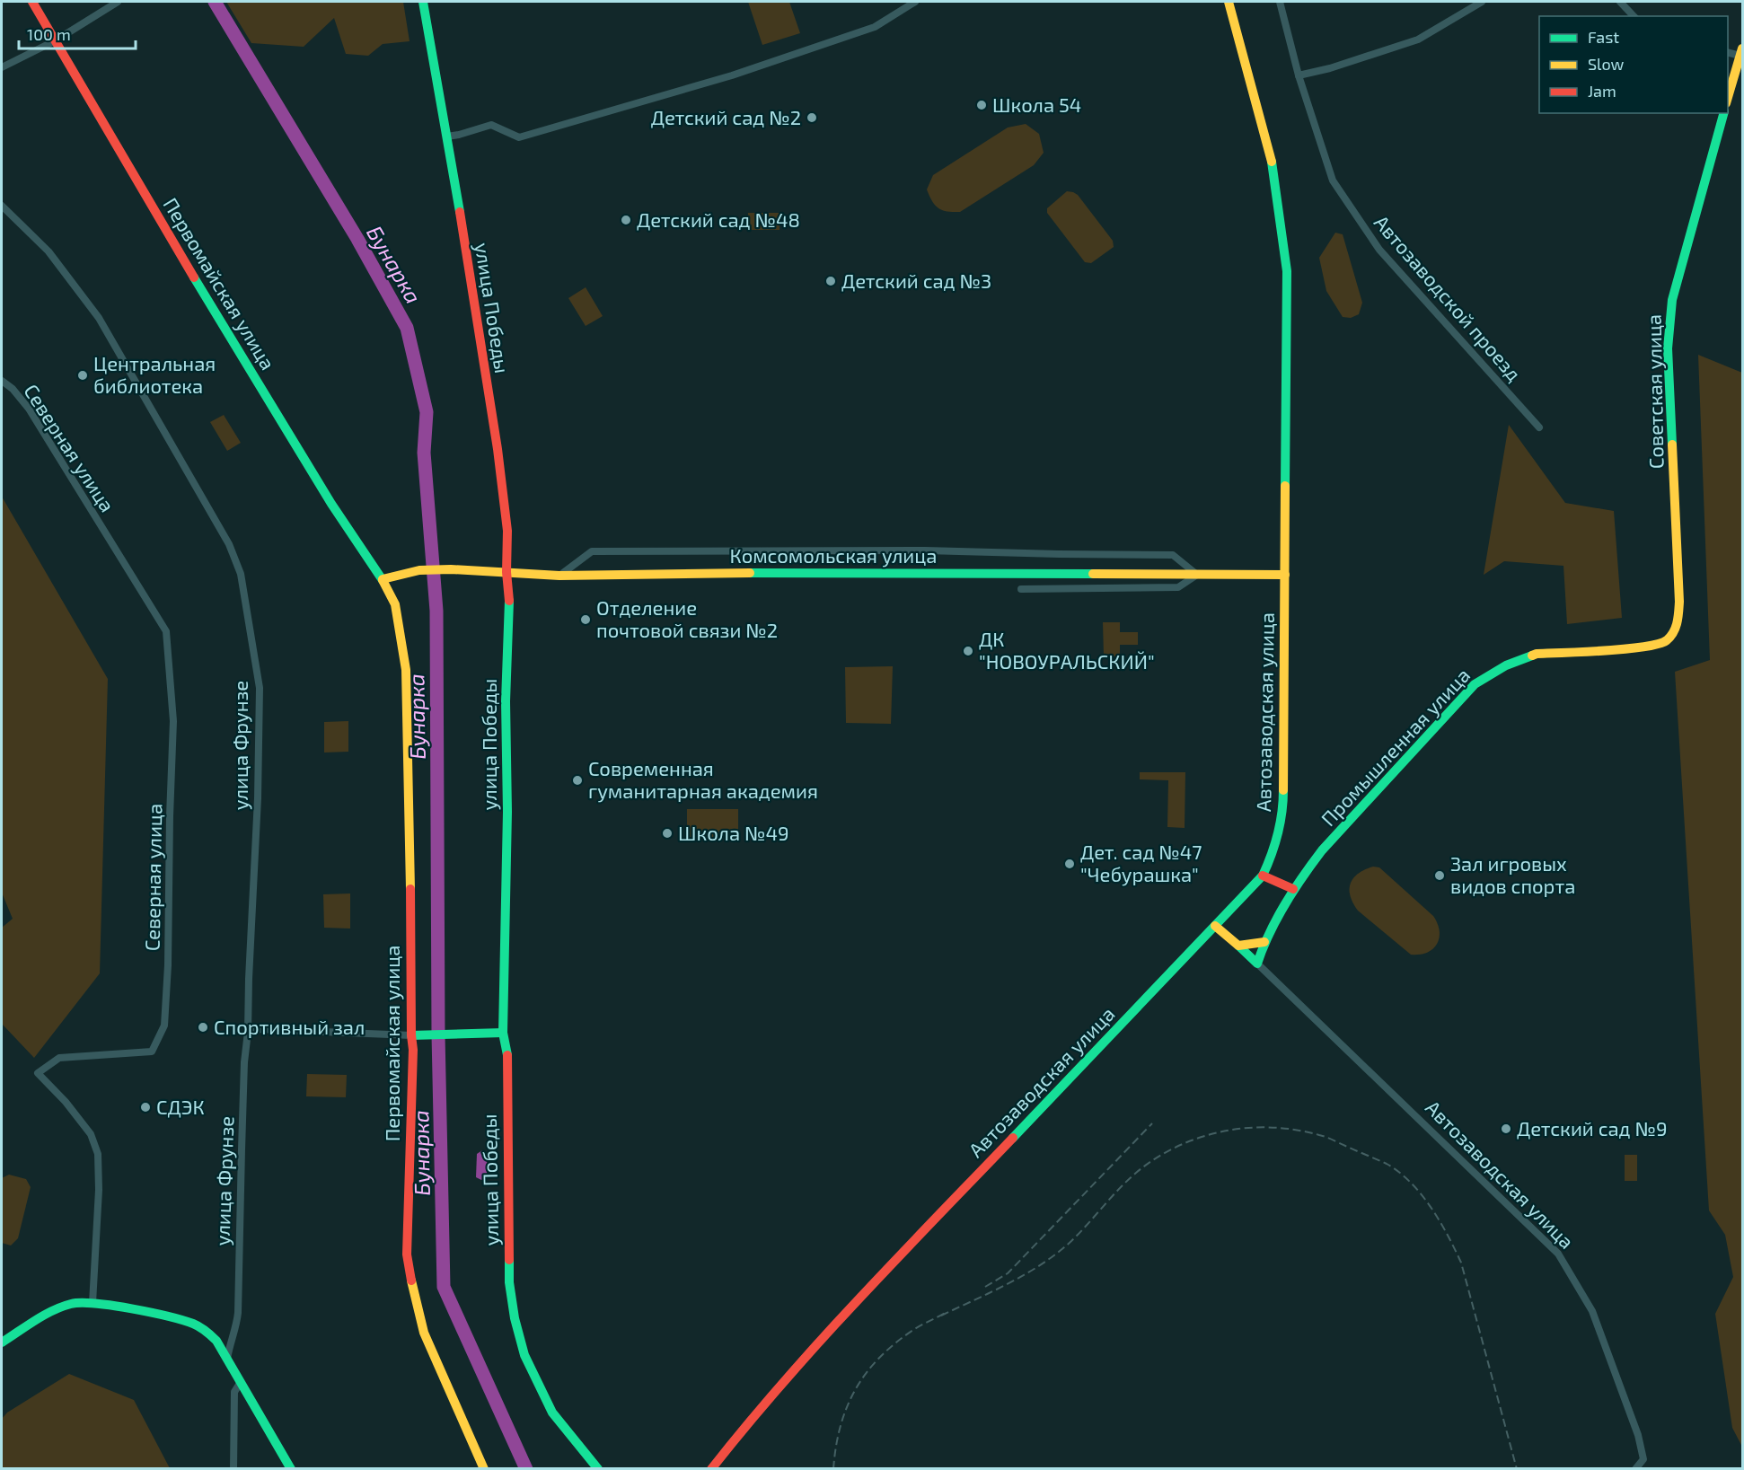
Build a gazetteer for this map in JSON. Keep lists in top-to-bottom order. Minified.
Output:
{"streets":{"street":["Первомайская улица","Автозаводской проезд","улица Победы","Советская улица","Северная улица","Комсомольская улица","Автозаводская улица","улица Фрунзе","Промышленная улица"]},"crossings":[["Первомайская улица","Комсомольская улица"],["улица Победы","Комсомольская улица"],["Советская улица","Промышленная улица"],["Комсомольская улица","Автозаводская улица"],["Автозаводская улица","Промышленная улица"]],"water":["Бунарка"],"places":["Школа 54","Детский сад №2","Детский сад №48","Детский сад №3","Центральная библиотека","Отделение почтовой связи №2","ДК \"НОВОУРАЛЬСКИЙ\"","Современная гуманитарная академия","Школа №49","Дет. сад №47 \"Чебурашка\"","Зал игровых видов спорта","Спортивный зал","СДЭК","Детский сад №9"],"legend":["Fast","Slow","Jam"],"scale_bar":"100 m"}
